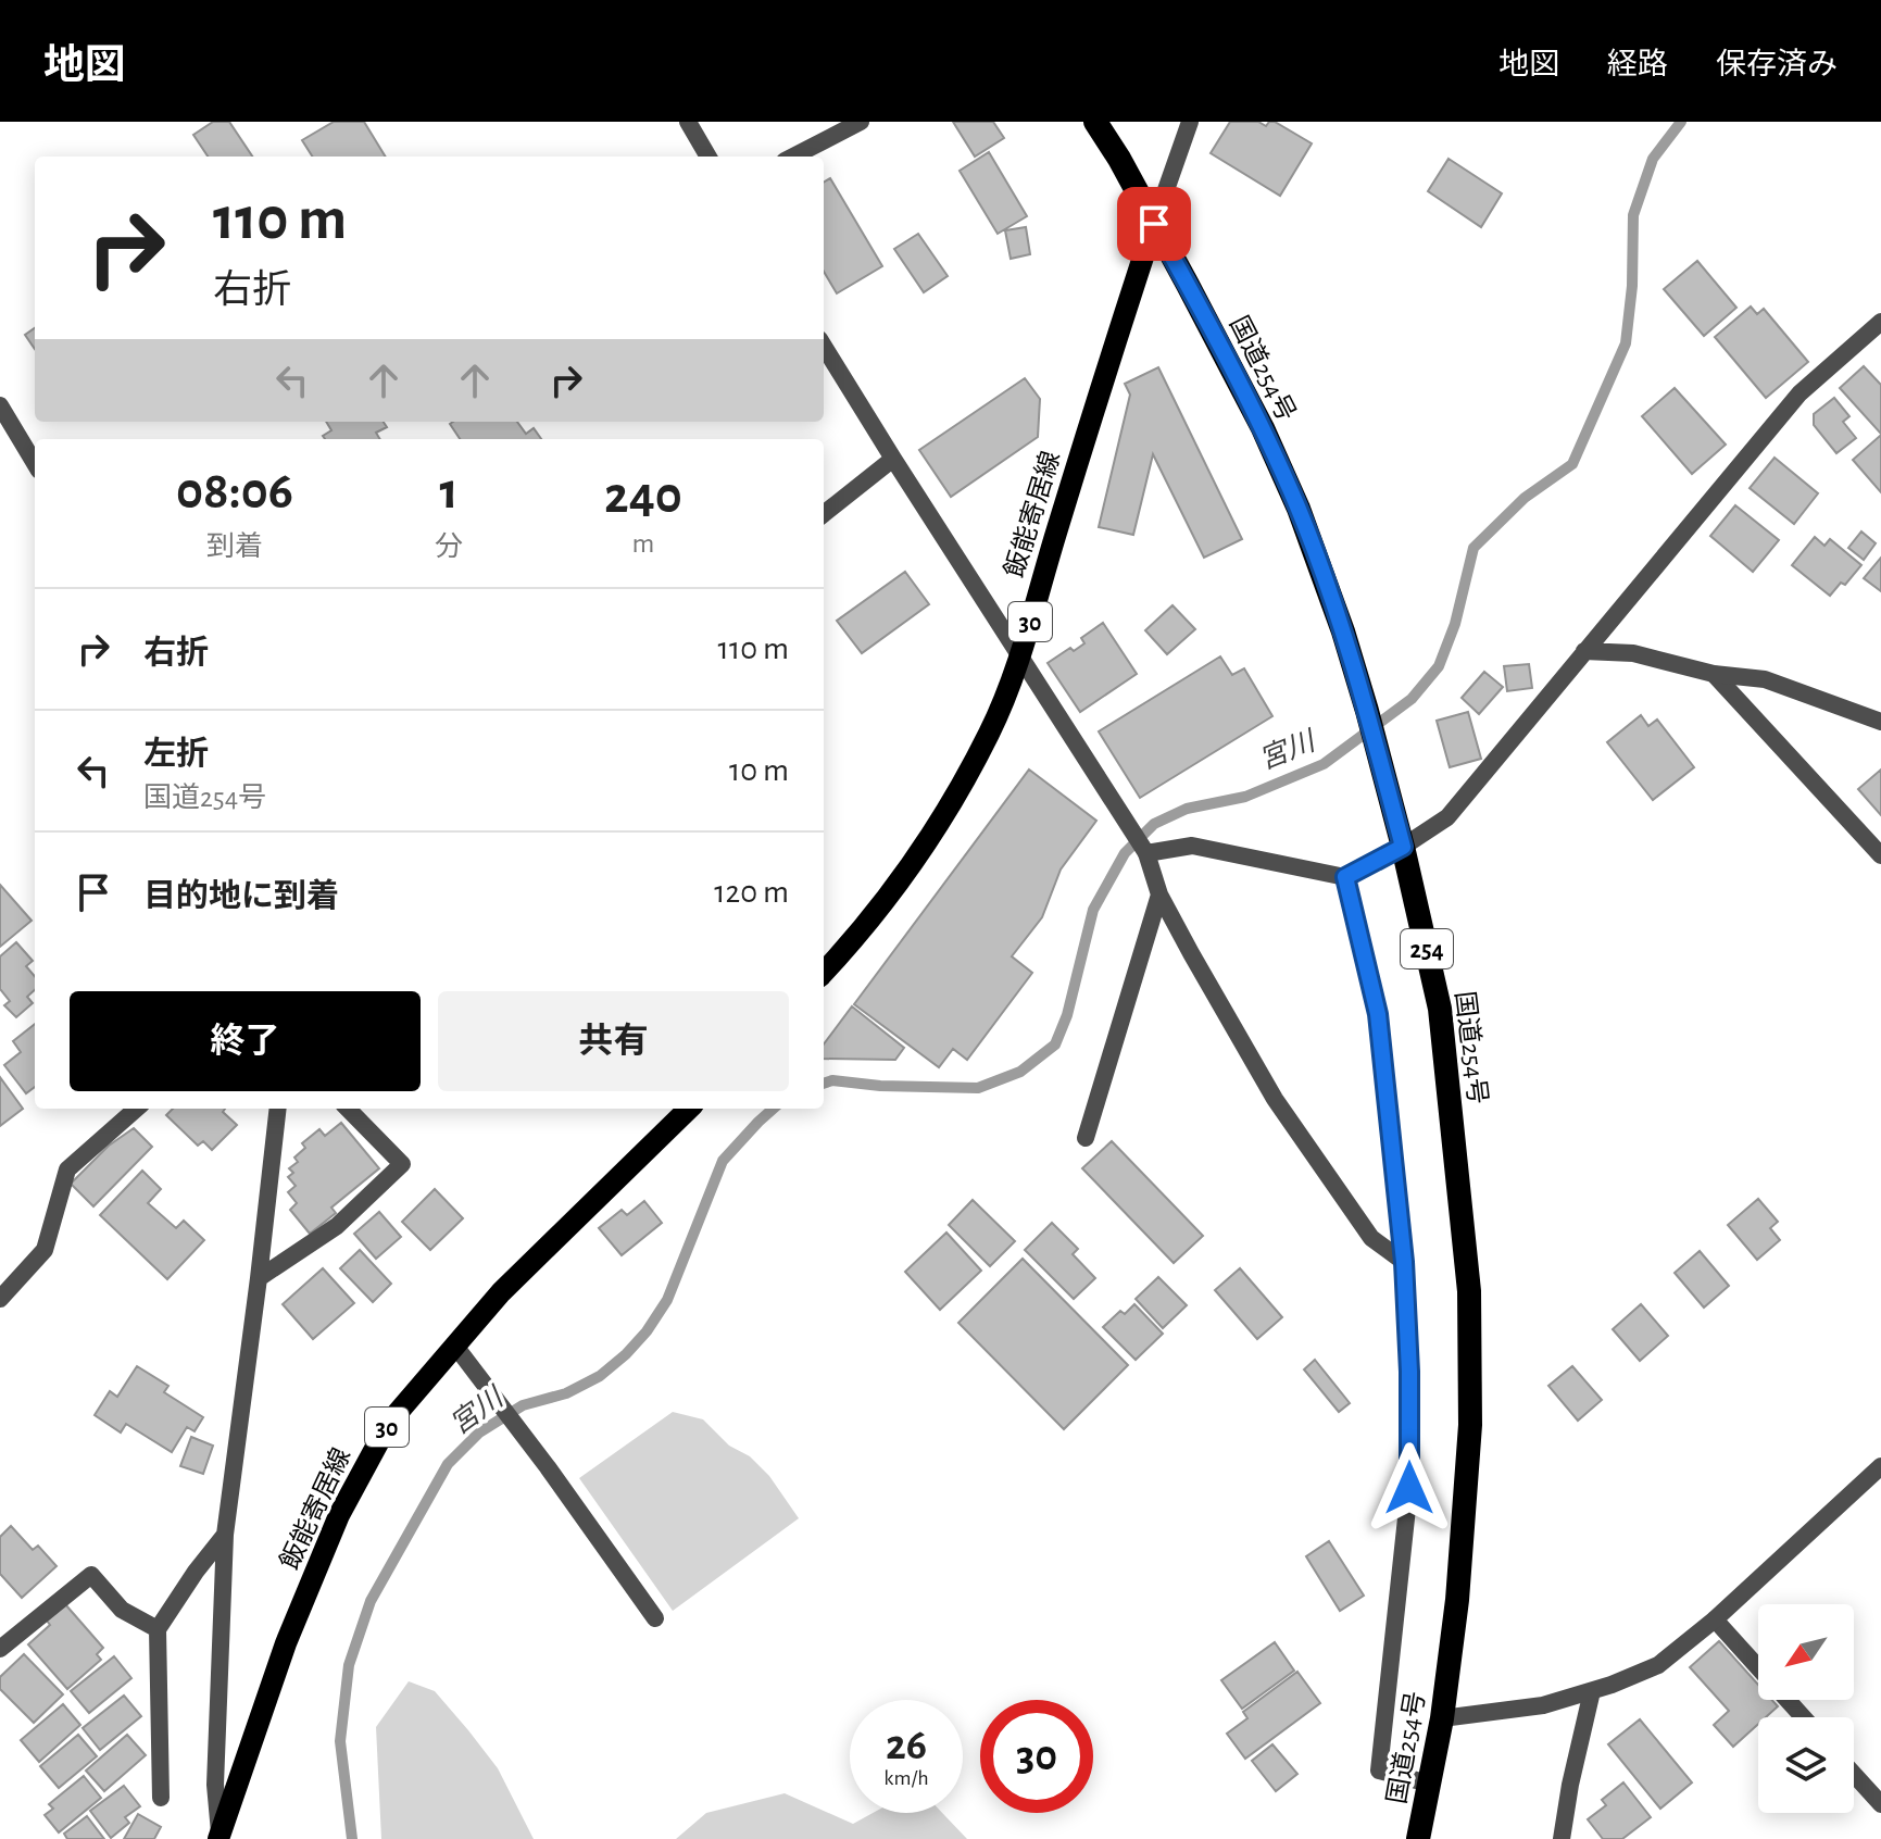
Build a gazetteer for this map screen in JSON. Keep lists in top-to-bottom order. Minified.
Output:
{"streets":{"highway":["国道254号","254"],"main road":["飯能寄居線","30"]},"crossings":[["国道254号","飯能寄居線"]],"water":["宮川"],"north":"bottom left","page":{"header":"地図","nav":["地図","経路","保存済み"],"turn":["110 m","右折"],"eta":["08:06","到着","1","分","240","m"],"list":[{"name":"右折","value":"110 m"},{"name":"左折","note":"国道254号","value":"10 m"},{"name":"目的地に到着","value":"120 m"}],"buttons":["終了","共有"],"speed":"26 km/h","limit":"30"}}
